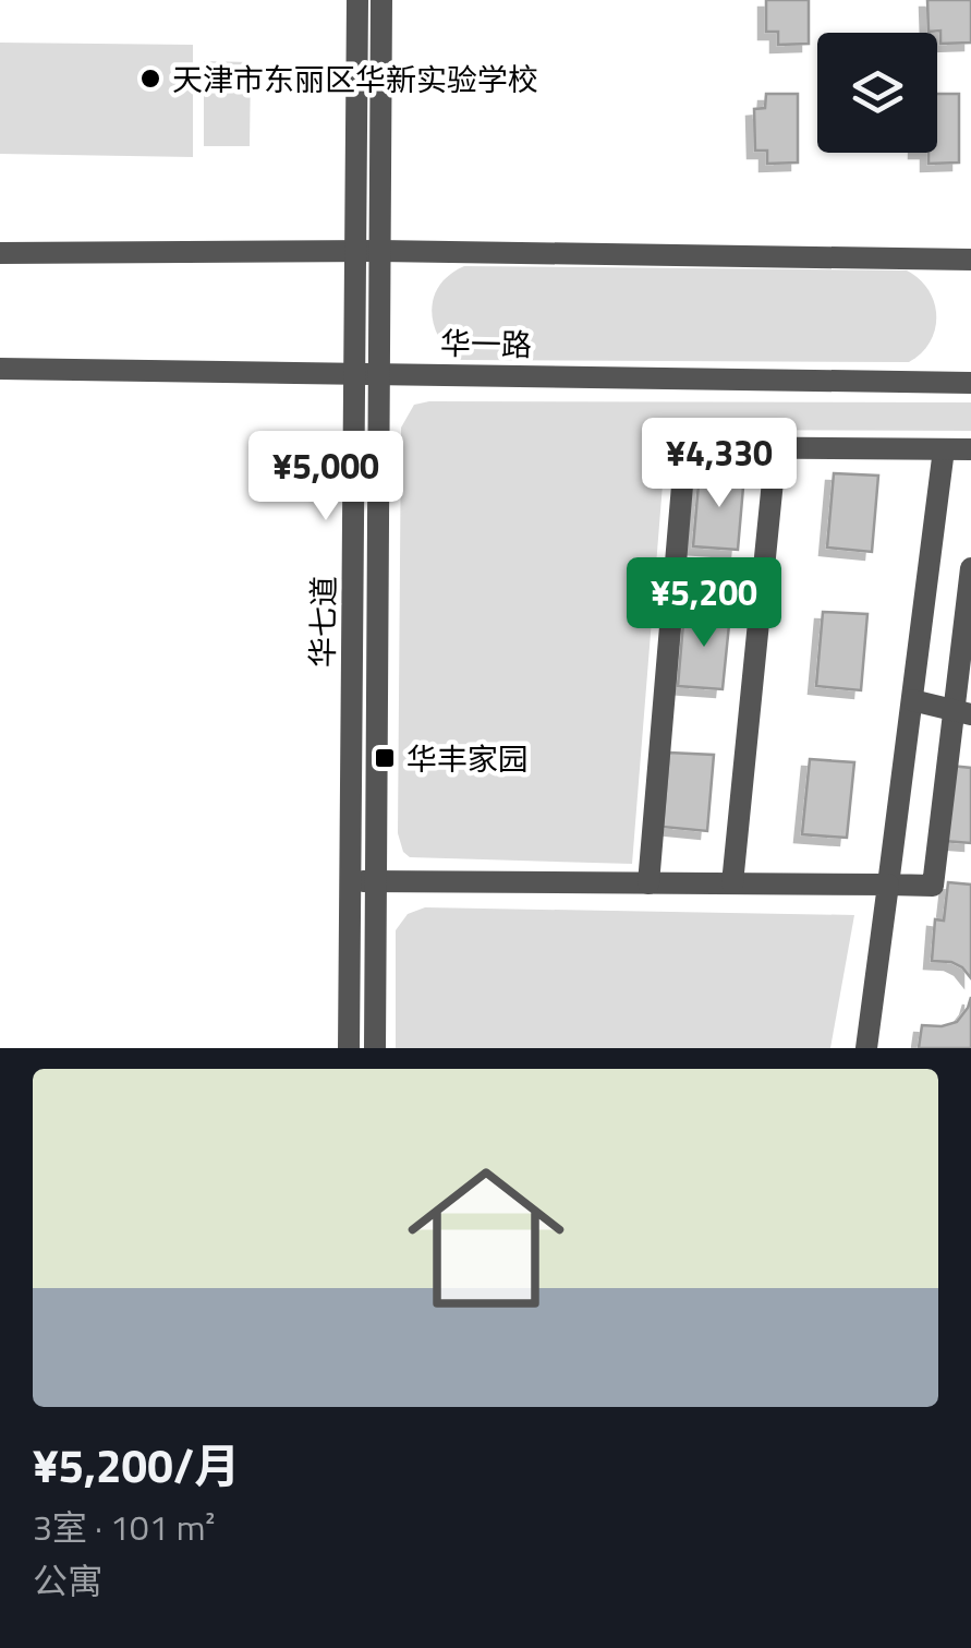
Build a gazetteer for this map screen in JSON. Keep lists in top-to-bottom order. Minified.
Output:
{"streets":{"street":["华一路","华七道"]},"crossings":[["华一路","华七道"]],"places":{"other":["天津市东丽区华新实验学校"],"transit":["华丰家园"]},"page":{"price":["¥4,330","¥5,000","¥5,200"],"list":[{"name":"¥5,200/月","note":"3室 · 101 m² · 公寓"}]}}
